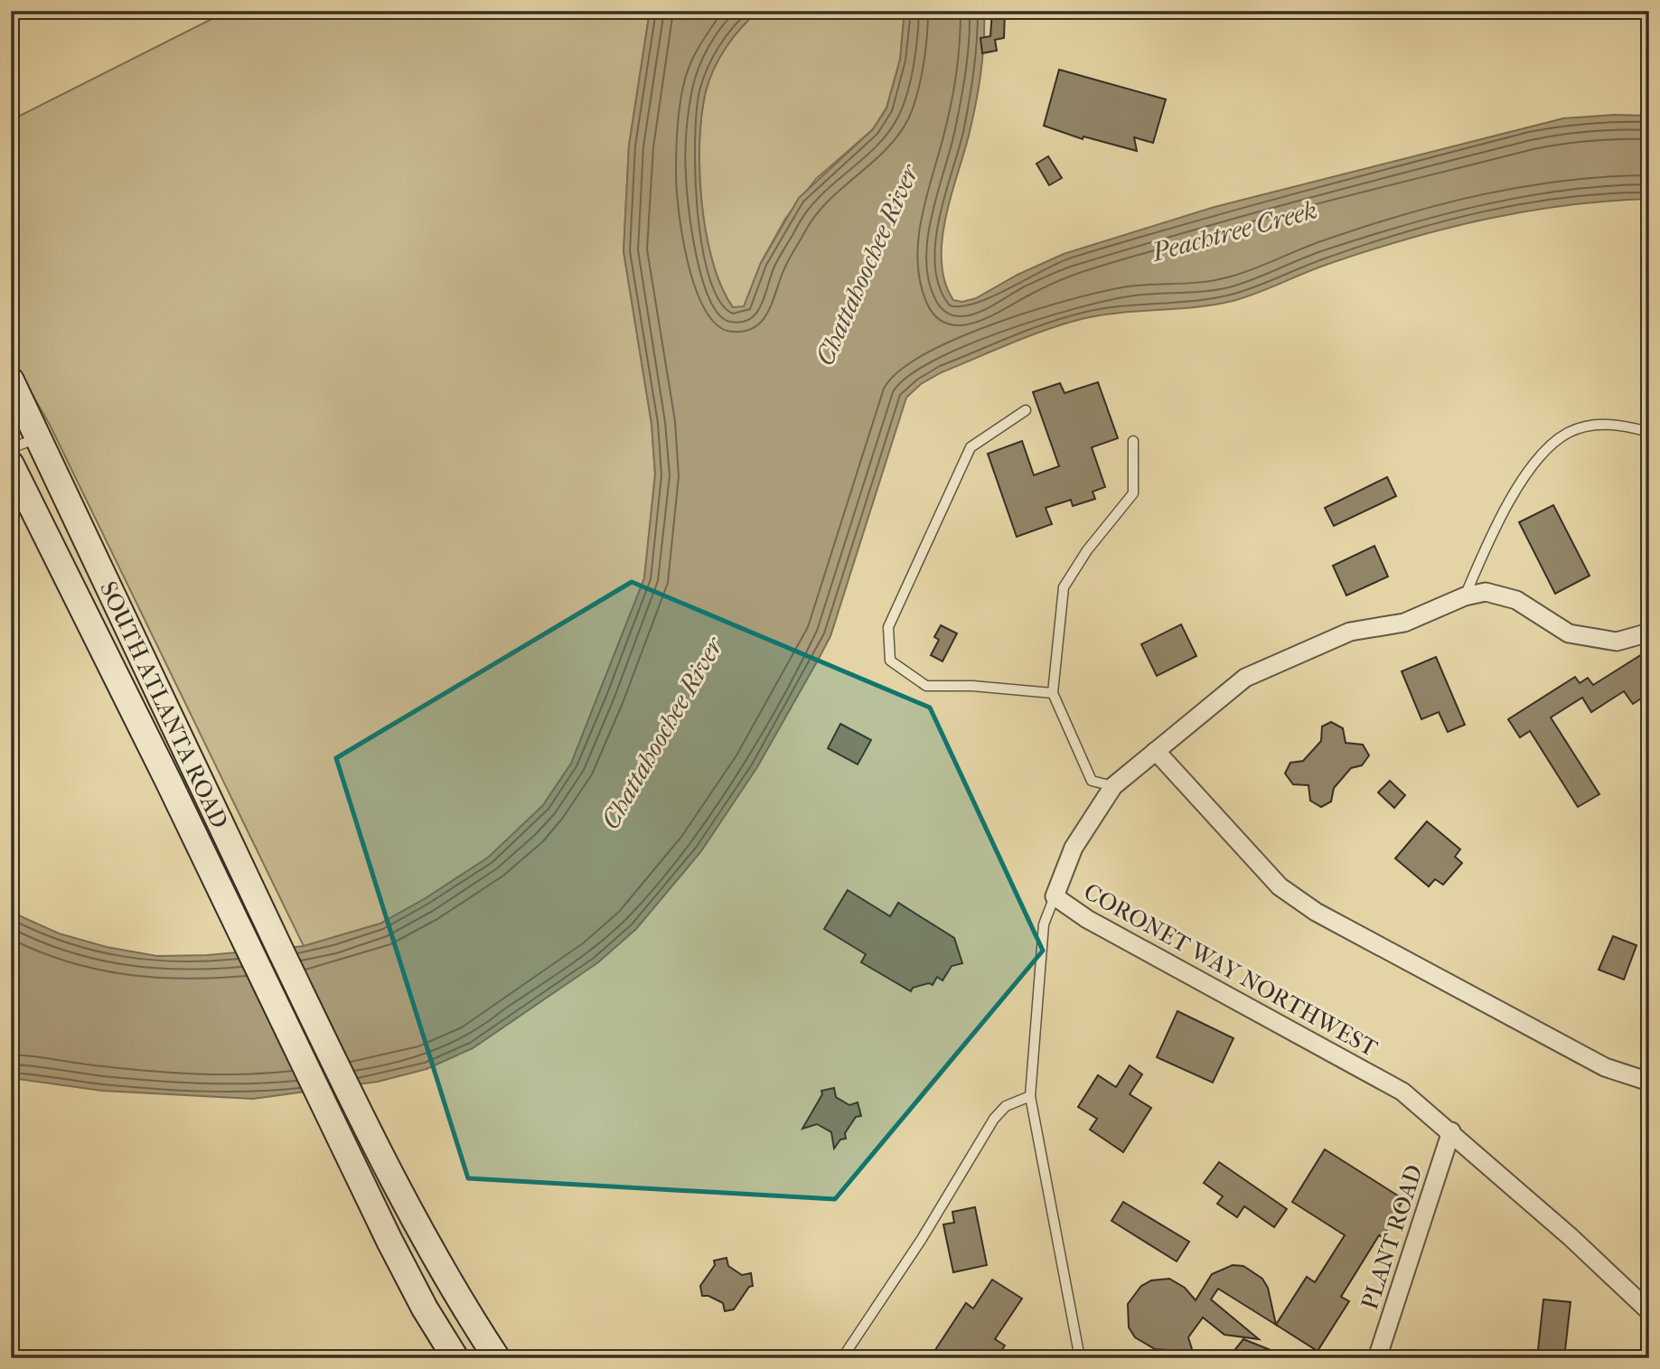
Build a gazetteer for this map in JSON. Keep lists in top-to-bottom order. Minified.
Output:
{"streets":{"main road":["SOUTH ATLANTA ROAD"],"street":["CORONET WAY NORTHWEST","PLANT ROAD"]},"crossings":[["CORONET WAY NORTHWEST","PLANT ROAD"]],"water":["Peachtree Creek","Chattahoochee River"]}
